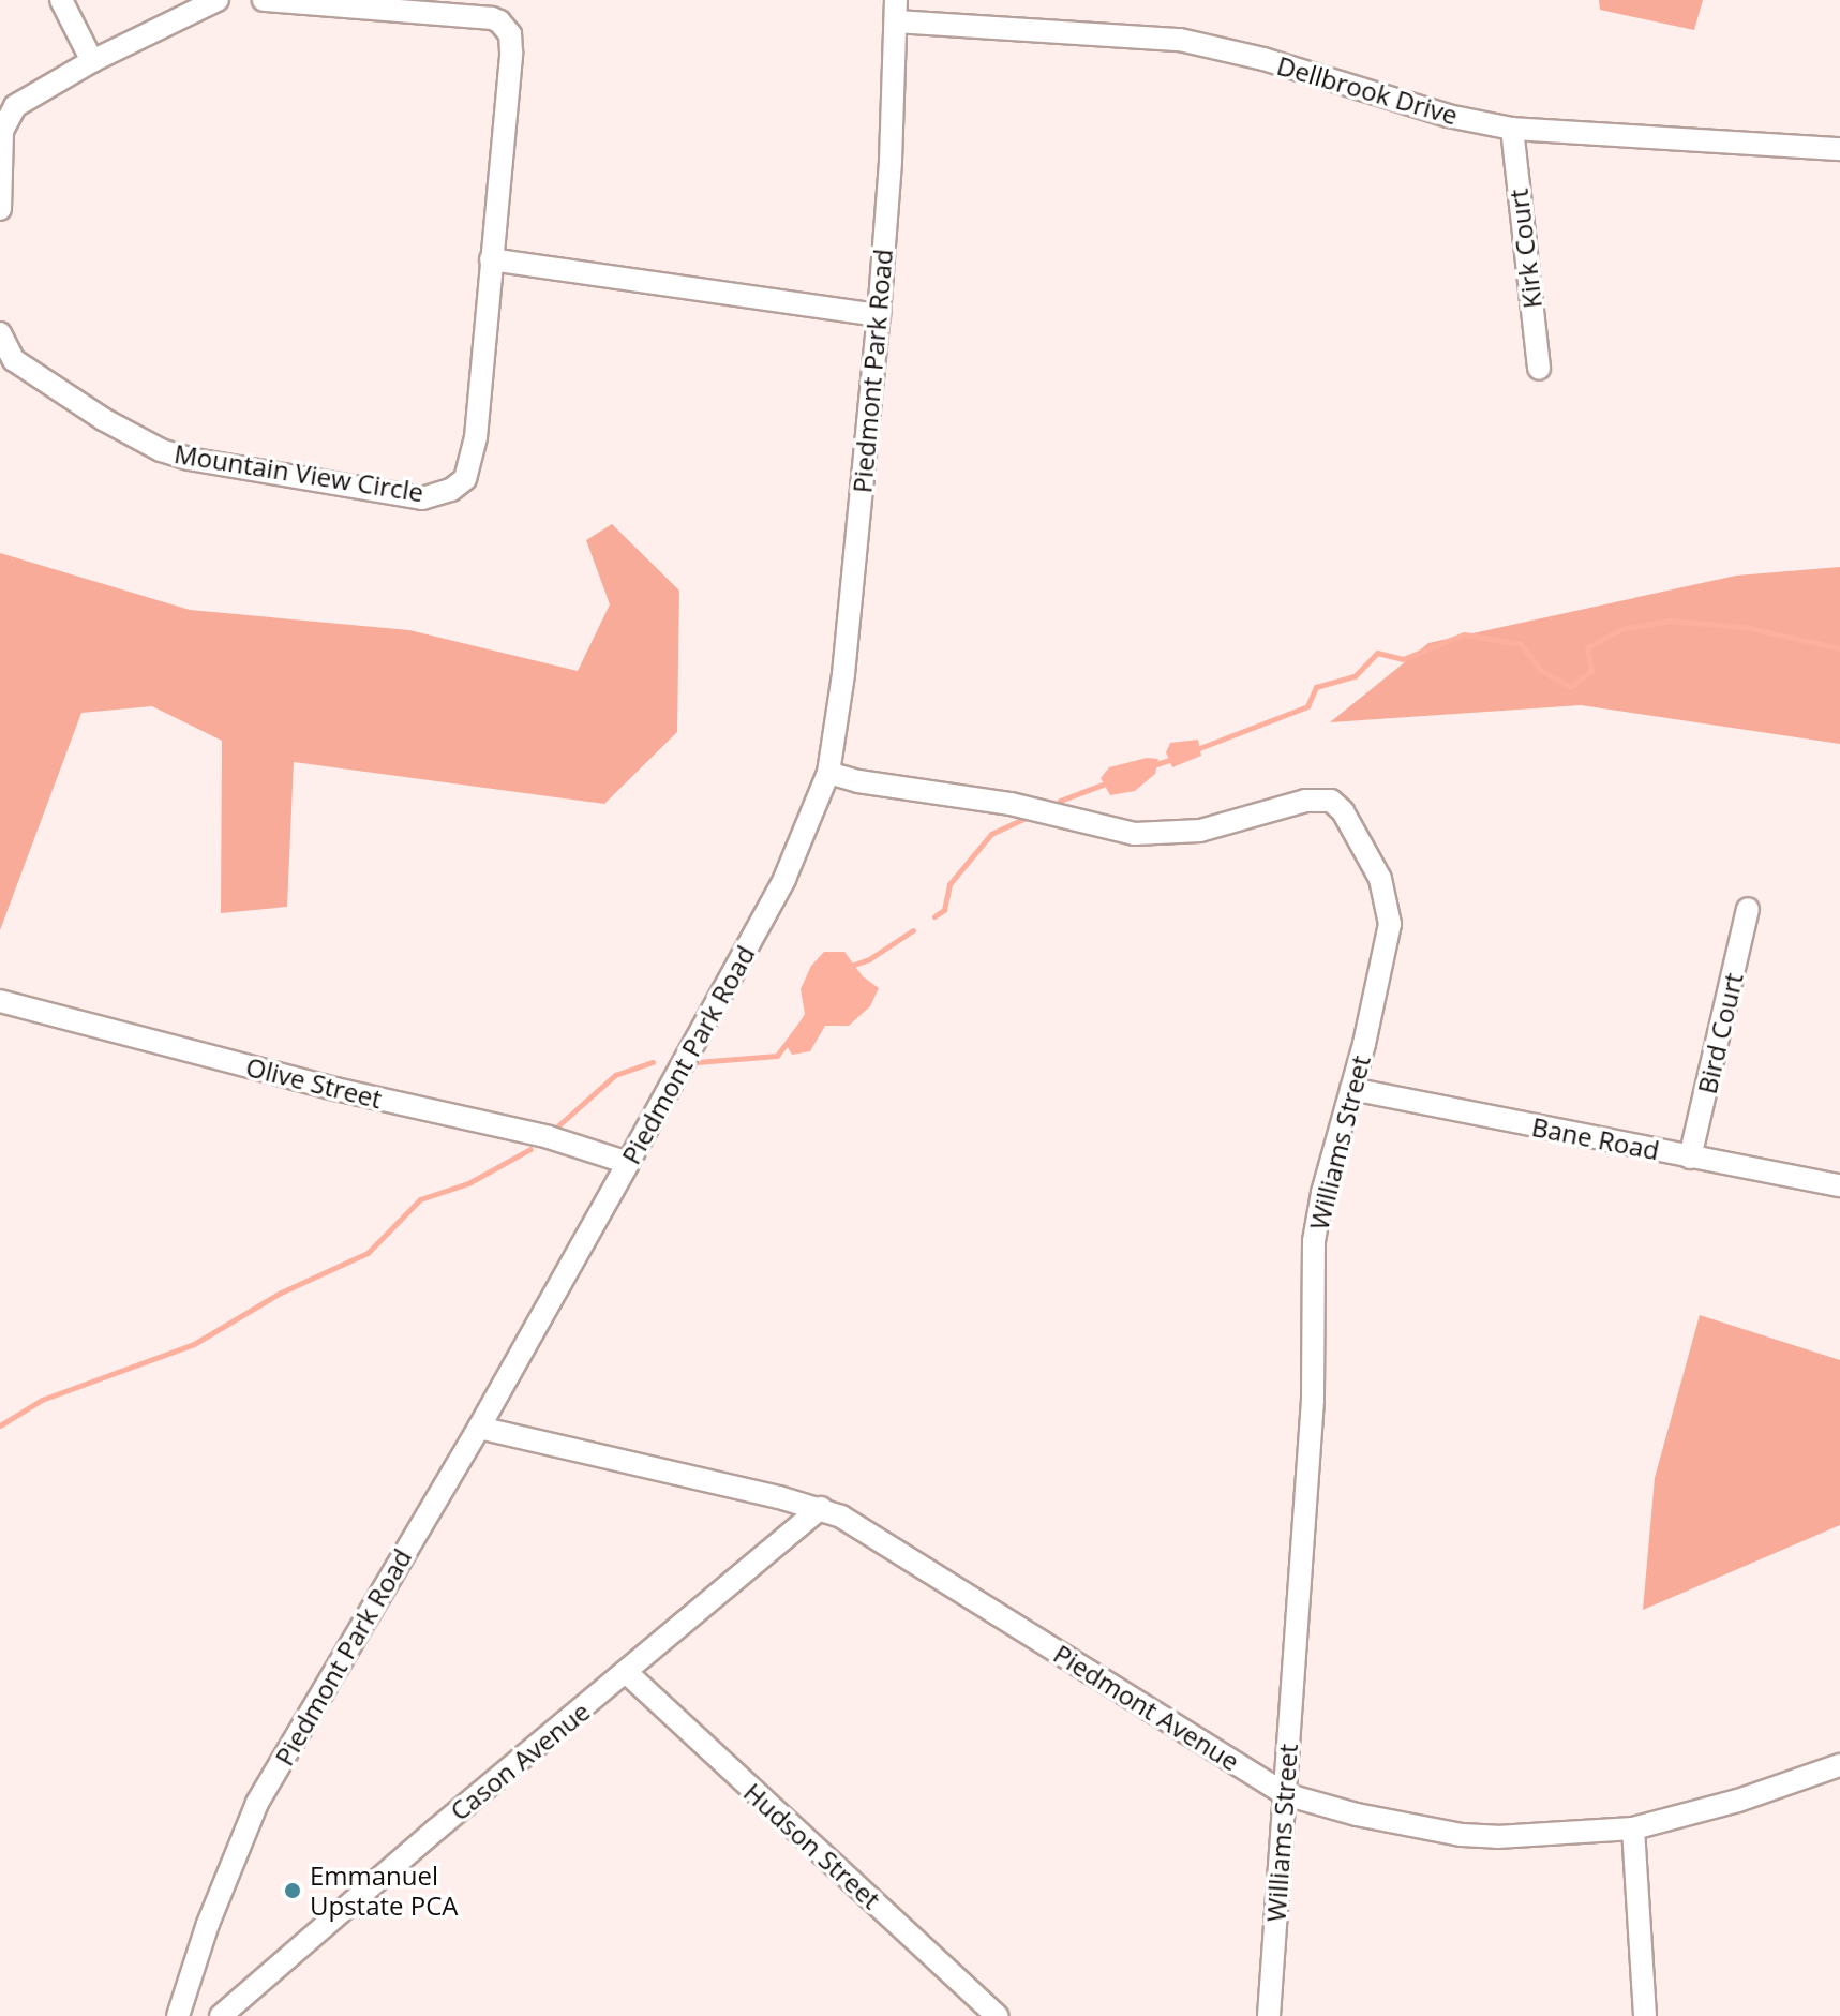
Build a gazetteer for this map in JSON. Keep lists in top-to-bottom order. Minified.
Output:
{"streets":{"street":["Dellbrook Drive","Kirk Court","Piedmont Park Road","Mountain View Circle","Bird Court","Olive Street","Bane Road","Williams Street","Piedmont Avenue","Cason Avenue","Hudson Street"]},"crossings":[["Dellbrook Drive","Kirk Court"],["Dellbrook Drive","Piedmont Park Road"],["Piedmont Park Road","Olive Street"],["Piedmont Park Road","Williams Street"],["Piedmont Park Road","Piedmont Avenue"],["Bird Court","Bane Road"],["Bane Road","Williams Street"],["Williams Street","Piedmont Avenue"],["Piedmont Avenue","Cason Avenue"],["Cason Avenue","Hudson Street"]],"places":["Emmanuel Upstate PCA"]}
